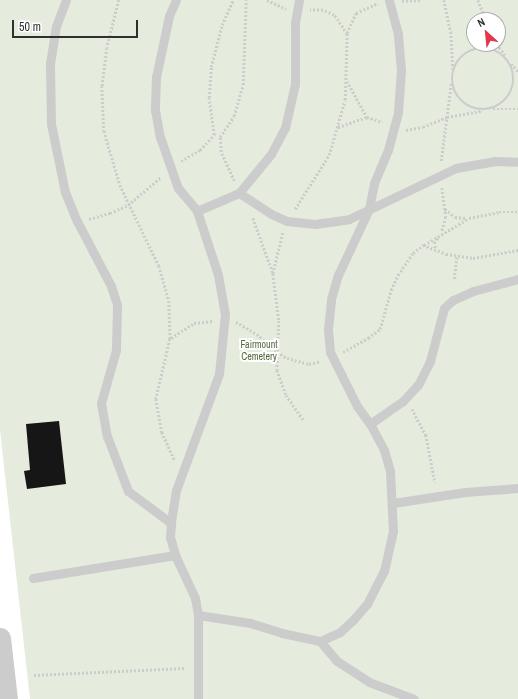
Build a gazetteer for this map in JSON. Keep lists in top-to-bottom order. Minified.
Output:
{"parks":["Fairmount Cemetery"],"scale_bar":"50 m","north":"top left"}
